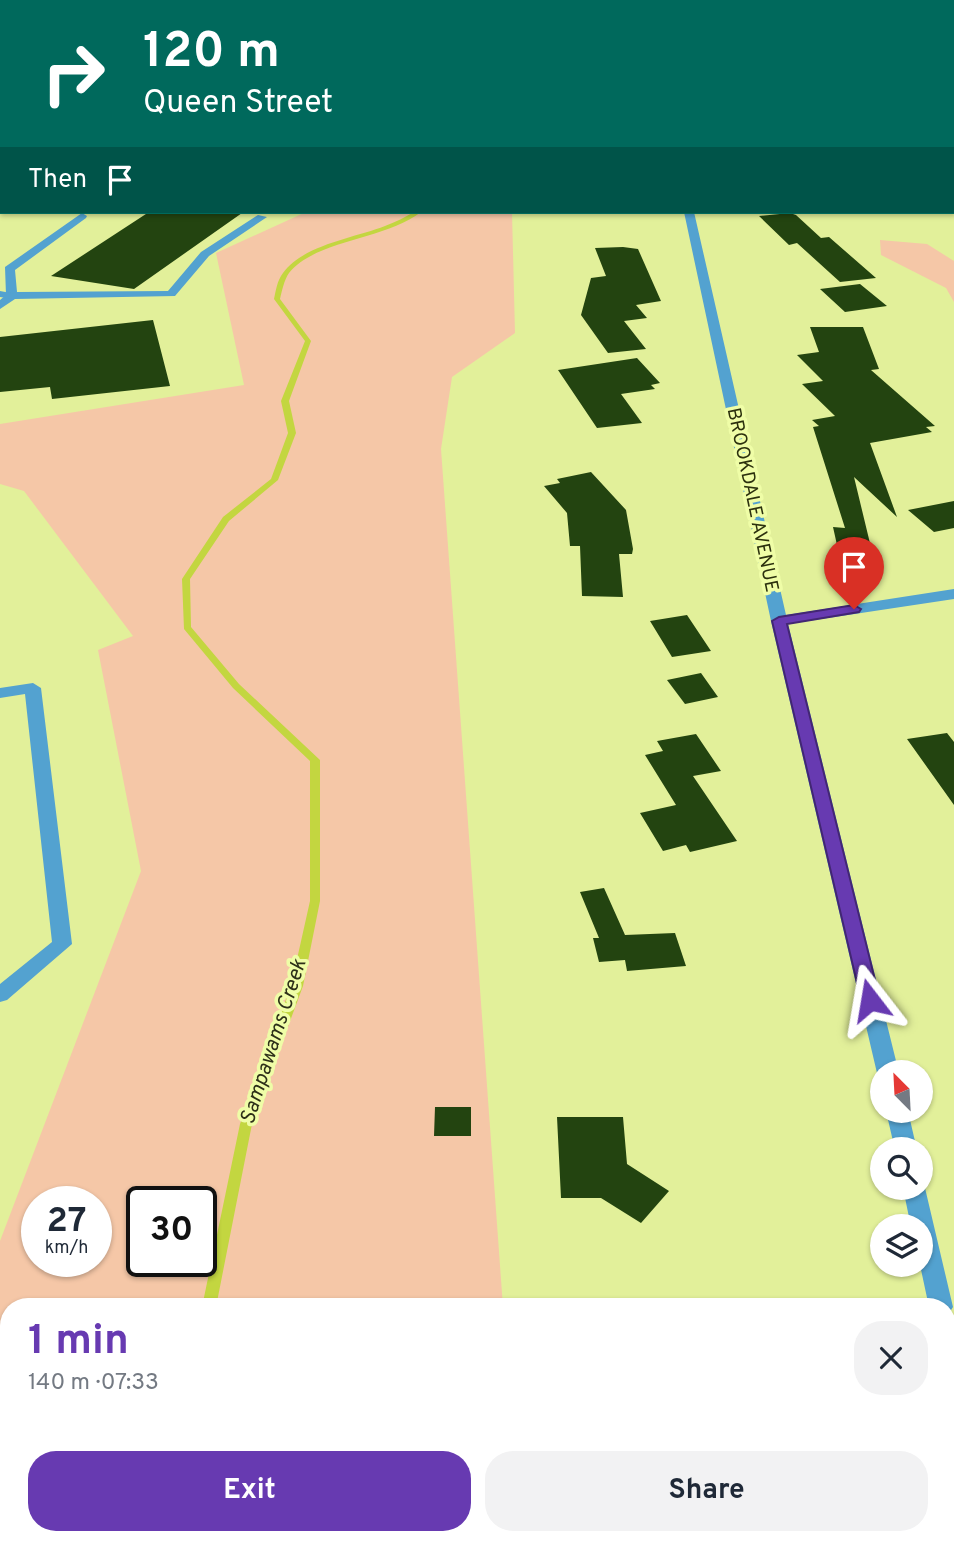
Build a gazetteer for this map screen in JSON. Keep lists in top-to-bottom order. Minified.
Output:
{"streets":{"street":["BROOKDALE AVENUE"]},"water":["Sampawams Creek"],"north":"top left","page":{"turn":["120 m","Queen Street"],"then":"Then","speed":"27 km/h","limit":"30","heading":["1 min","140 m · 07:33"],"buttons":["Exit","Share"]}}
